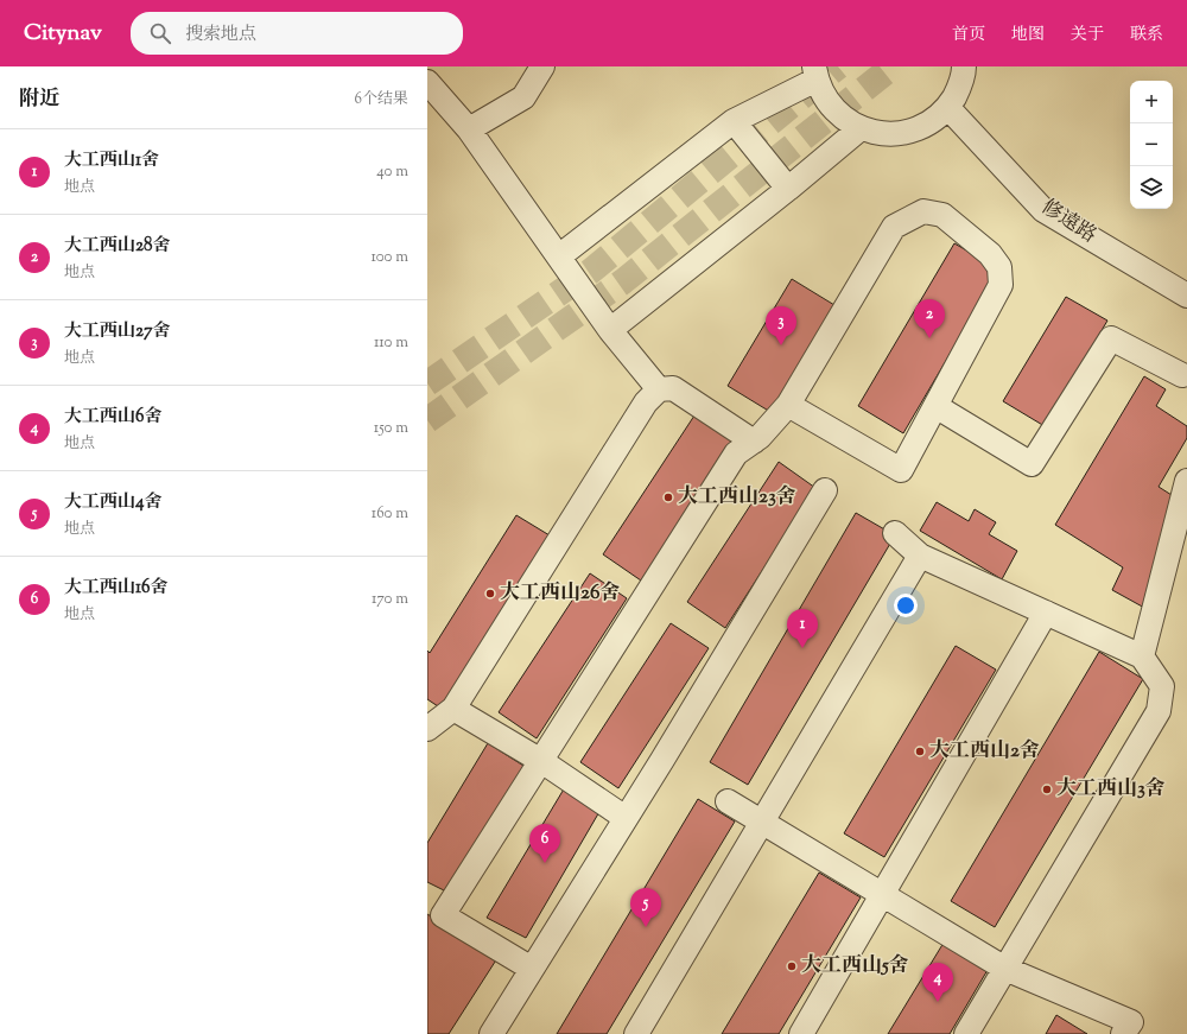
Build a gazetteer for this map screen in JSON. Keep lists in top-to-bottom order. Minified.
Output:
{"streets":{"street":["修遠路"]},"places":["大工西山23舍","大工西山26舍","大工西山2舍","大工西山3舍","大工西山5舍"],"page":{"header":"Citynav","search":"搜索地点","nav":["首页","地图","关于","联系"],"heading":["附近","6个结果"],"map_buttons":["+","−"],"list":[{"mark":"1","name":"大工西山1舍","note":"地点","value":"40 m"},{"mark":"2","name":"大工西山28舍","note":"地点","value":"100 m"},{"mark":"3","name":"大工西山27舍","note":"地点","value":"110 m"},{"mark":"4","name":"大工西山6舍","note":"地点","value":"150 m"},{"mark":"5","name":"大工西山4舍","note":"地点","value":"160 m"},{"mark":"6","name":"大工西山16舍","note":"地点","value":"170 m"}],"pins":["2","3","1","6","5","4"]}}
